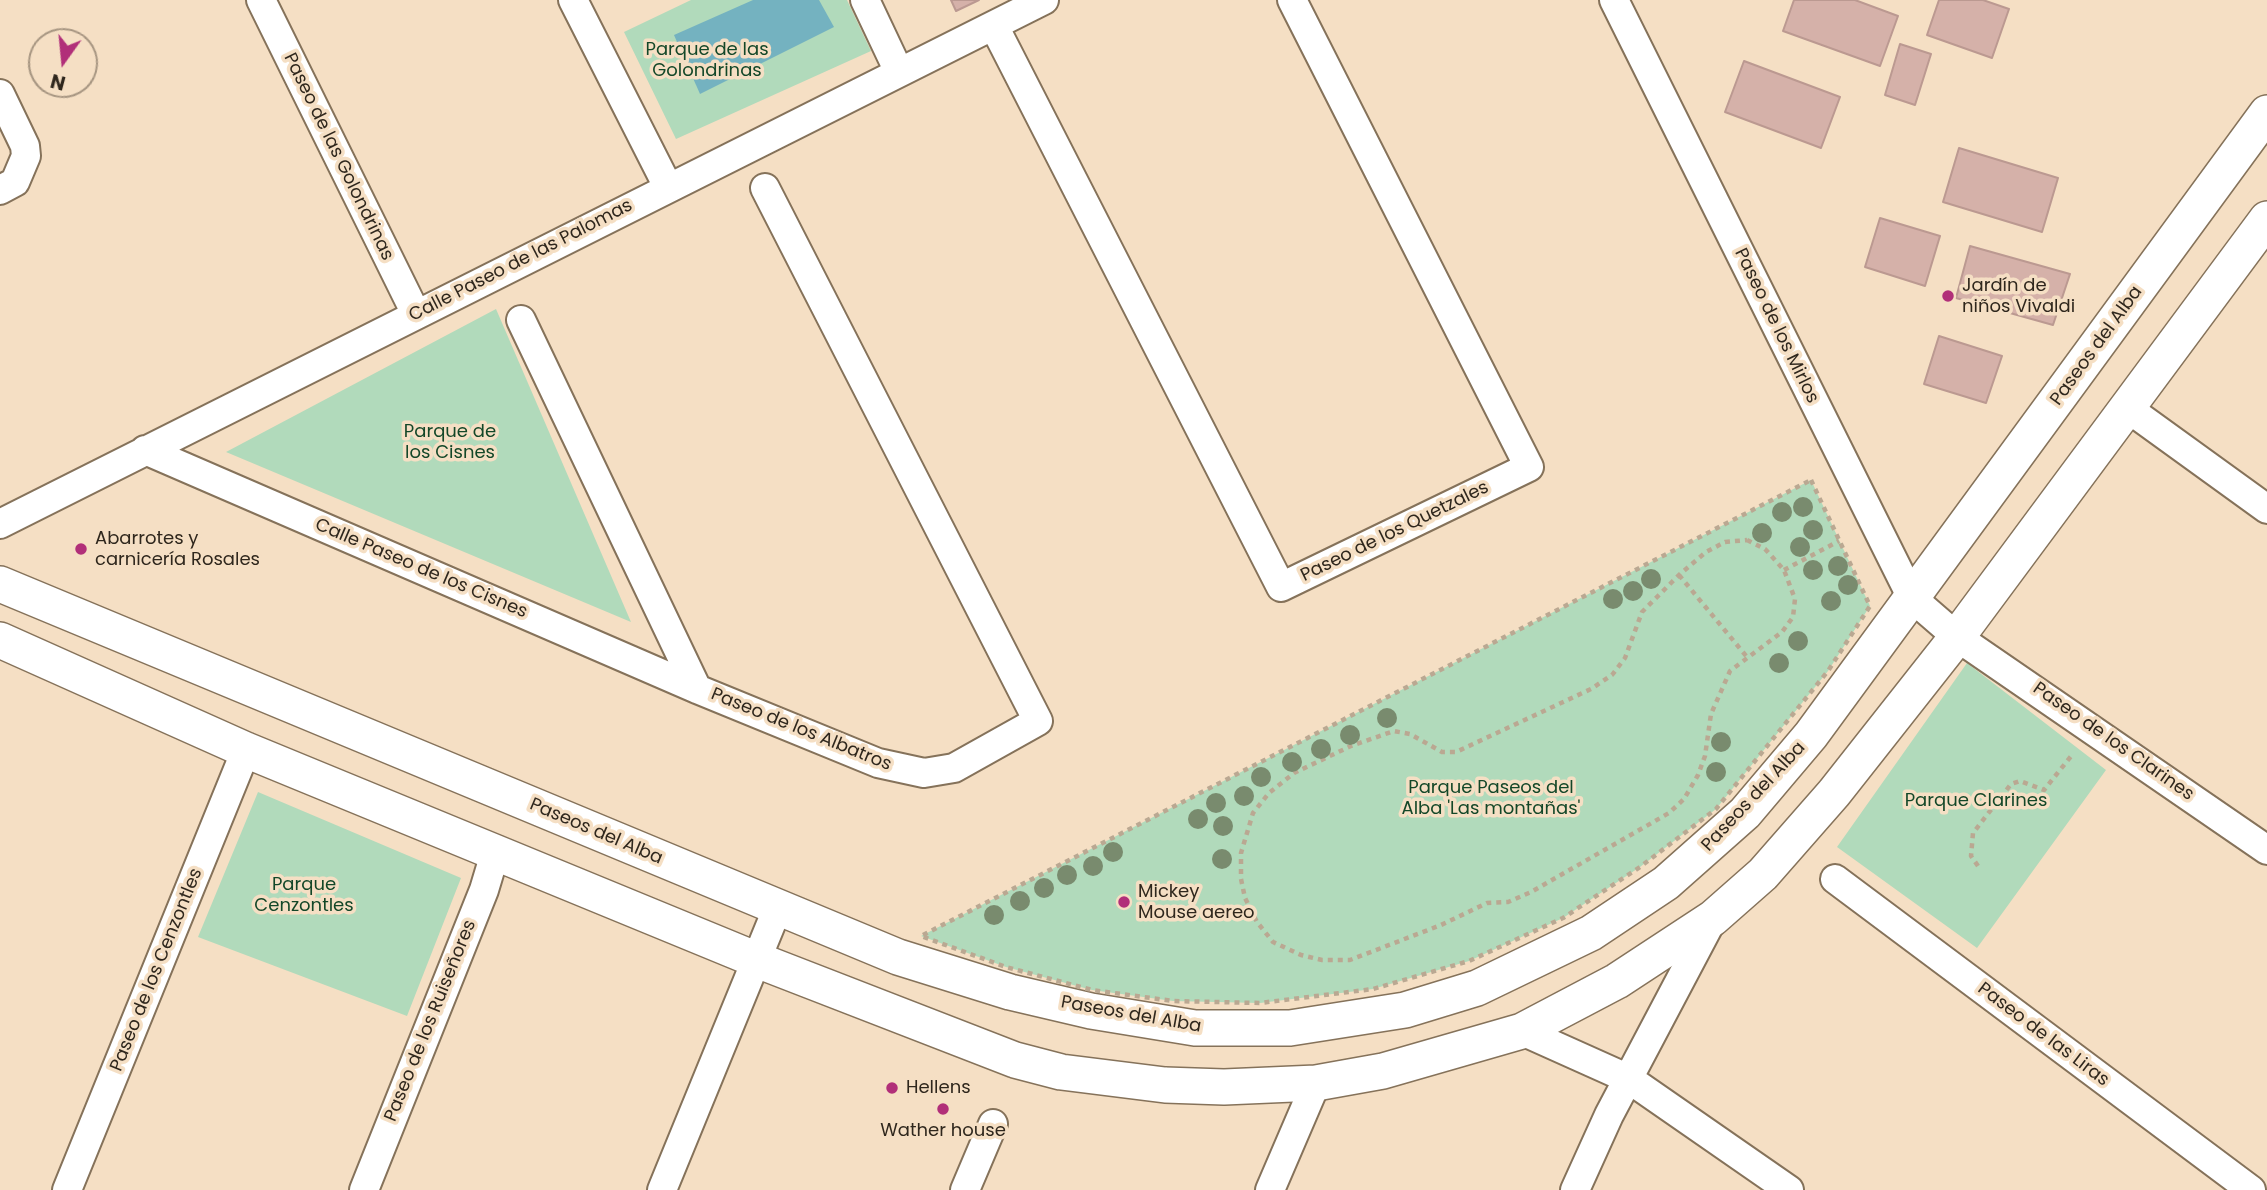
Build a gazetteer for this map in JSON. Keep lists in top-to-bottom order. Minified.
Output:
{"streets":{"street":["Paseo de las Golondrinas","Calle Paseo de las Palomas","Paseo de los Mirlos","Paseos del Alba","Paseo de los Quetzales","Calle Paseo de los Cisnes","Paseo de los Albatros","Paseo de los Clarines","Paseo de los Cenzontles","Paseo de los Ruiseñores","Paseo de las Liras"]},"crossings":[["Paseo de las Golondrinas","Calle Paseo de las Palomas"],["Calle Paseo de las Palomas","Paseo de los Quetzales"],["Calle Paseo de las Palomas","Calle Paseo de los Cisnes"],["Paseo de los Mirlos","Paseos del Alba"],["Paseo de los Mirlos","Paseo de los Clarines"],["Calle Paseo de los Cisnes","Paseo de los Albatros"]],"parks":["Parque de las Golondrinas","Parque de los Cisnes","Parque Paseos del Alba 'Las montañas'","Parque Clarines","Parque Cenzontles"],"places":["Jardín de niños Vivaldi","Abarrotes y carnicería Rosales","Mickey Mouse aereo","Hellens","Wather house"],"north":"bottom"}
